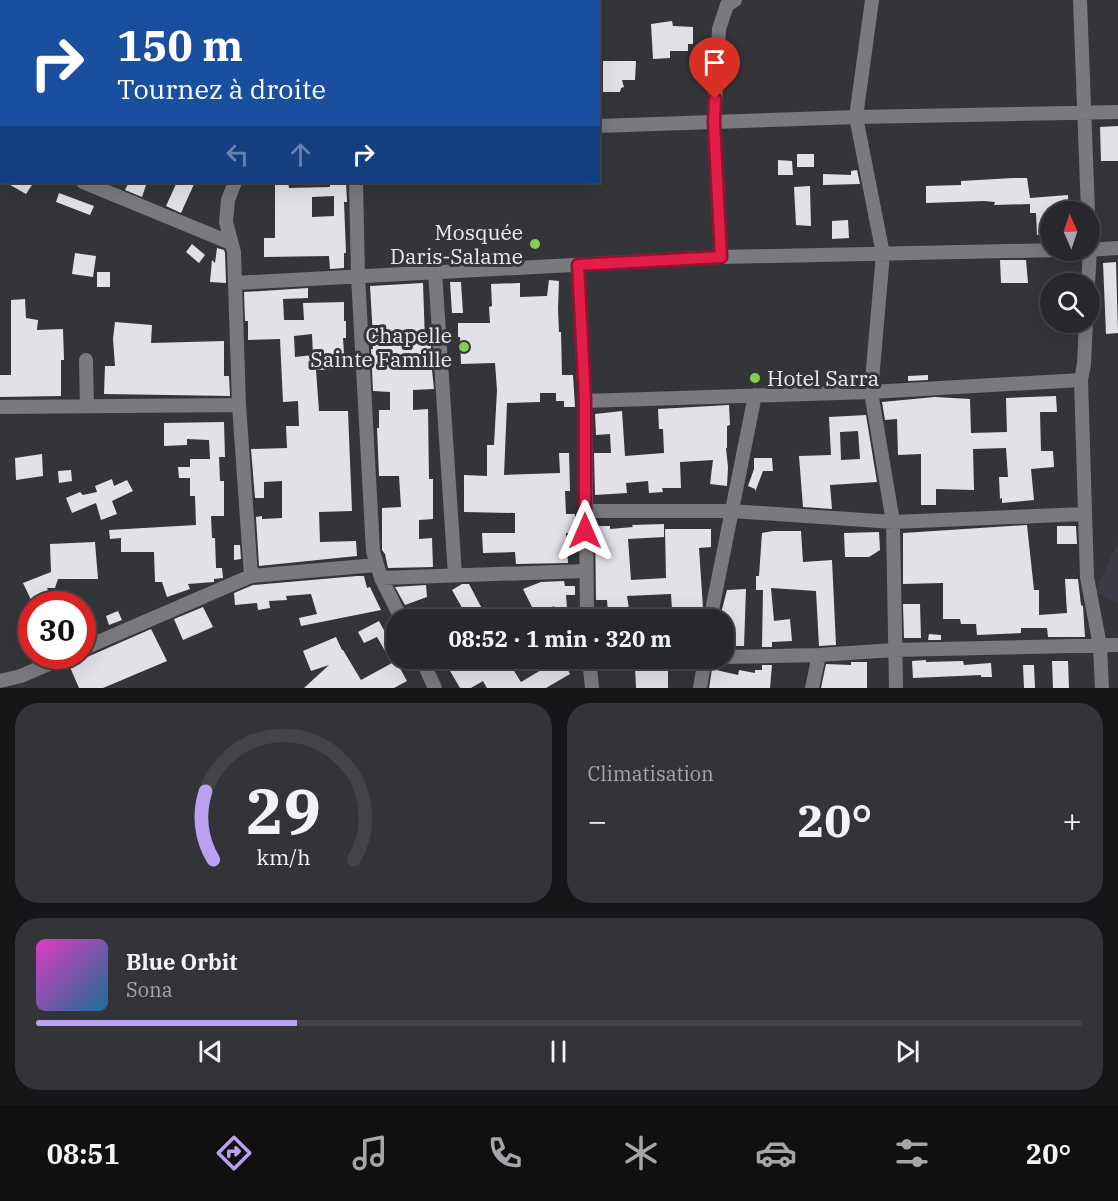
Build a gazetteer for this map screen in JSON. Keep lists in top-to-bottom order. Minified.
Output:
{"places":["Mosquée Daris-Salame","Chapelle Sainte Famille","Hotel Sarra"],"north":"top","page":{"turn":["150 m","Tournez à droite"],"limit":"30","trip":"08:52 · 1 min · 320 m","tile":"Climatisation","heat":["−","20°","+"],"song":["Blue Orbit","Sona"],"tabs":["08:51","20°"],"gauge":["29","km/h"]}}
